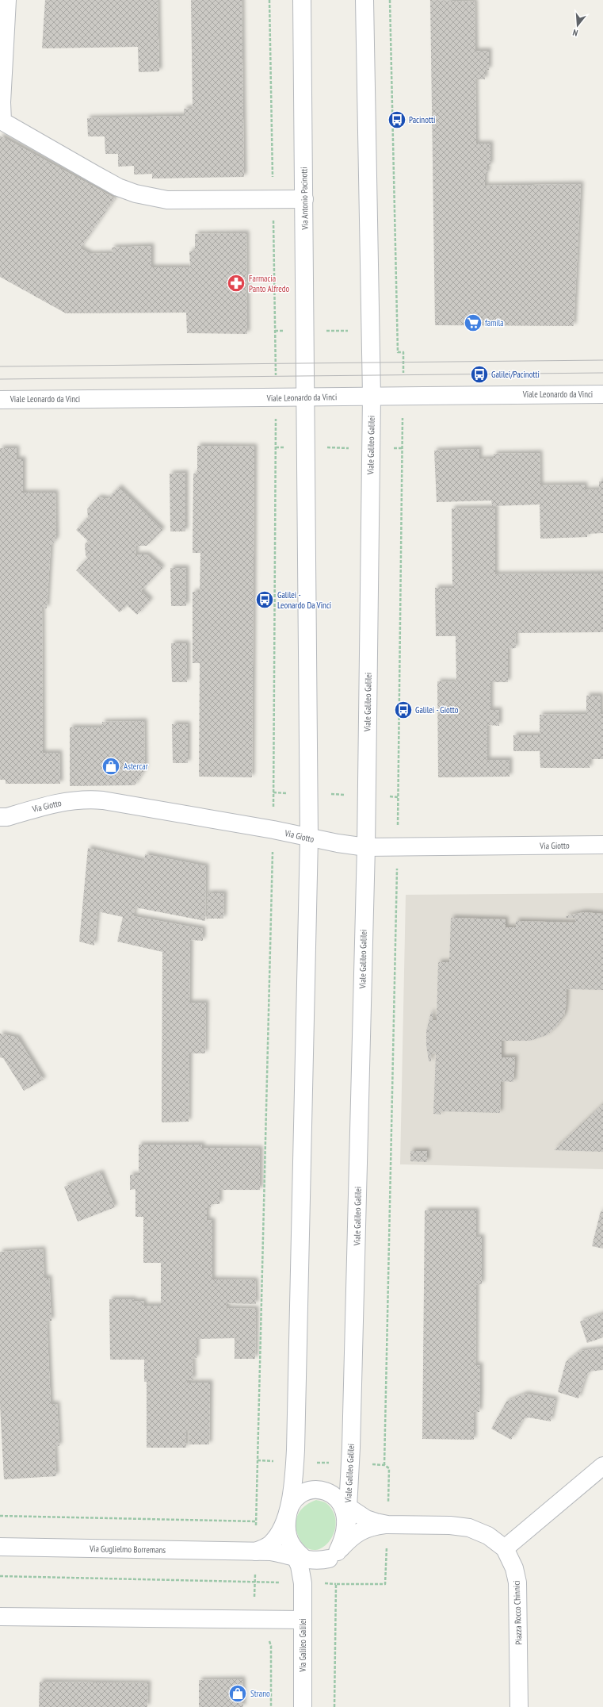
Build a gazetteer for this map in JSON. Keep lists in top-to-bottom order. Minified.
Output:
{"streets":{"street":["Via Antonio Pacinotti","Viale Leonardo da Vinci","Viale Galileo Galilei","Via Giotto","Via Guglielmo Borremans","Piazza Rocco Chinnici","Via Galileo Galilei"]},"crossings":[["Via Antonio Pacinotti","Viale Leonardo da Vinci"],["Viale Leonardo da Vinci","Viale Galileo Galilei"],["Viale Galileo Galilei","Via Giotto"],["Viale Galileo Galilei","Via Guglielmo Borremans"],["Viale Galileo Galilei","Via Galileo Galilei"],["Via Guglielmo Borremans","Via Galileo Galilei"]],"places":{"bus stop":["Pacinotti","Galilei/Pacinotti","Galilei - Leonardo Da Vinci","Galilei - Giotto"],"pharmacy":["Farmacia Panto Alfredo"],"supermarket":["famila"],"shop":["Astercar","Strano"]},"north":"bottom"}
